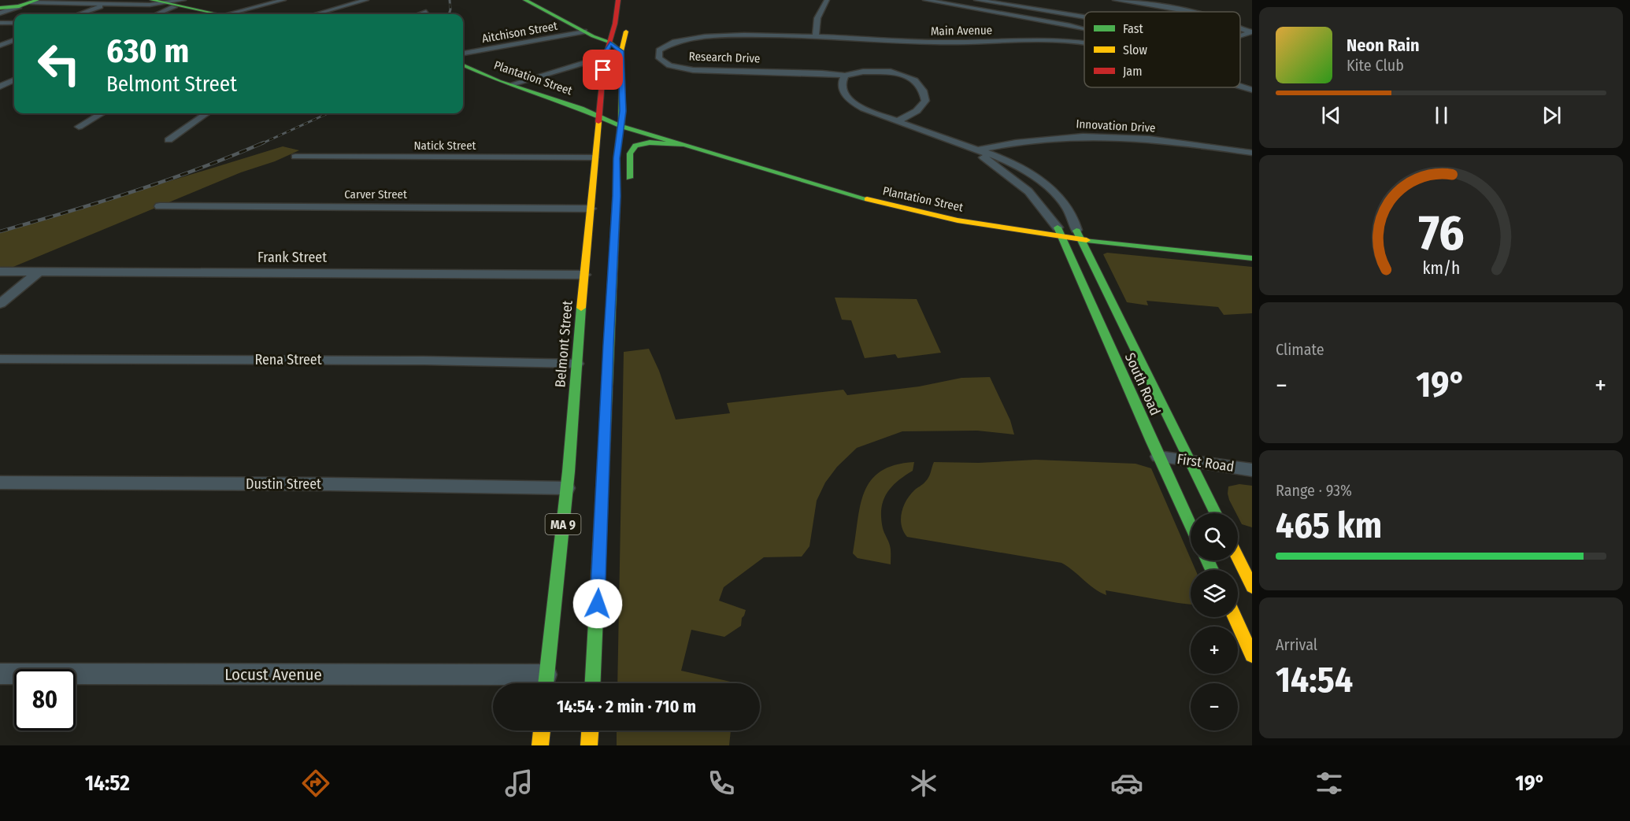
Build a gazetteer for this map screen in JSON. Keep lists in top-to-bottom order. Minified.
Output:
{"streets":{"main road":["Plantation Street","Belmont Street","South Road","MA 9"],"street":["Main Avenue","Aitchison Street","Research Drive","Innovation Drive","Natick Street","Carver Street","Frank Street","Rena Street","First Road","Dustin Street","Locust Avenue"]},"crossings":[["Main Avenue","Research Drive"],["Plantation Street","Belmont Street"],["Plantation Street","South Road"],["Plantation Street","MA 9"],["Natick Street","Belmont Street"],["Carver Street","Belmont Street"],["Frank Street","Belmont Street"],["Belmont Street","Rena Street"],["Belmont Street","Dustin Street"],["Belmont Street","Locust Avenue"],["South Road","First Road"]],"legend":["Fast","Slow","Jam"],"page":{"turn":["630 m","Belmont Street"],"song":["Neon Rain","Kite Club"],"tile":["Climate",["Range · 93%","465 km"],["Arrival","14:54"]],"heat":["−","19°","+"],"map_buttons":["+","−"],"limit":"80","trip":"14:54 · 2 min · 710 m","tabs":["14:52","19°"],"gauge":["76","km/h"]}}
